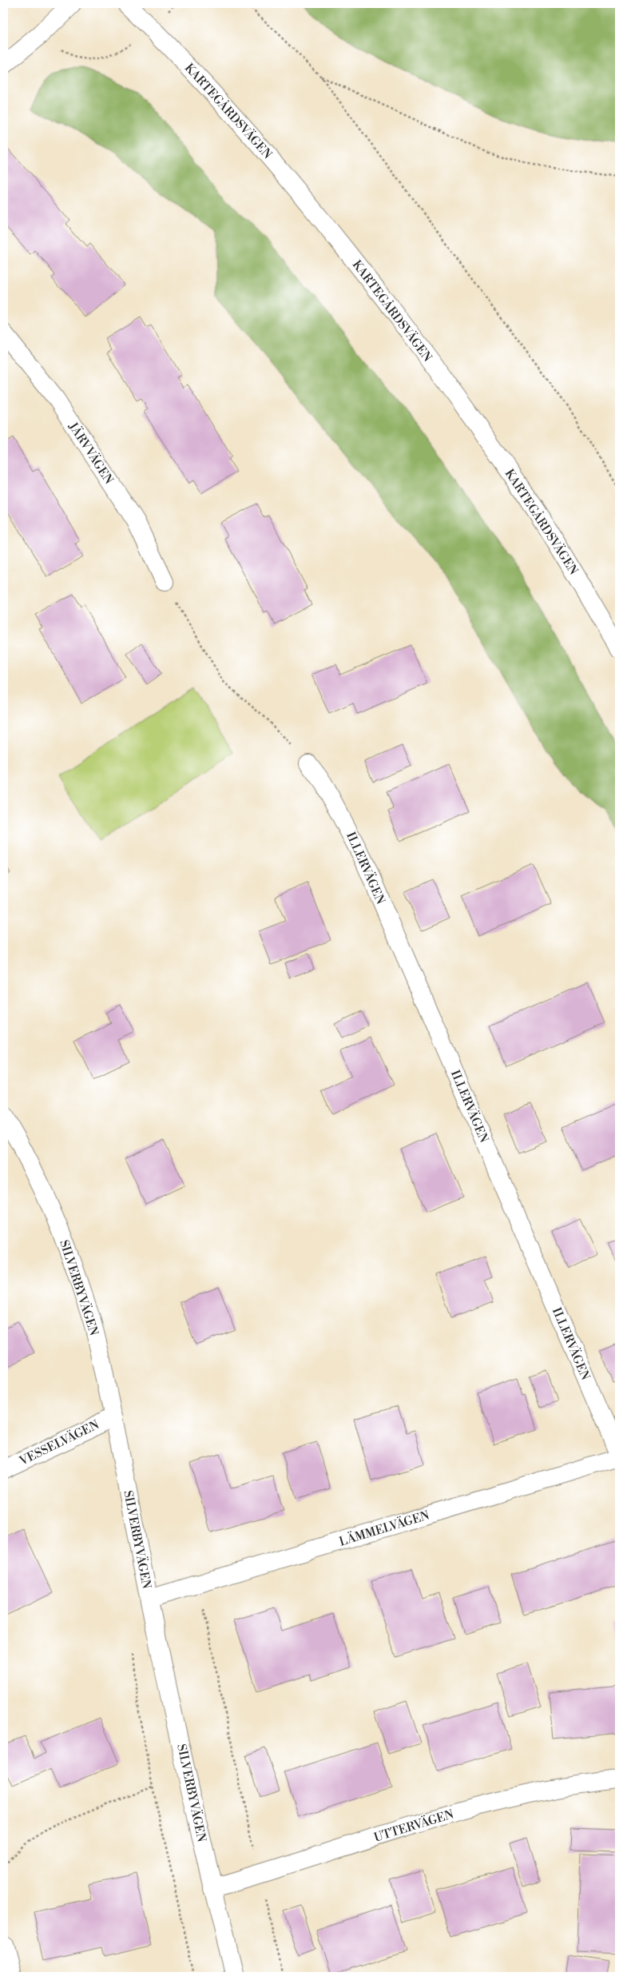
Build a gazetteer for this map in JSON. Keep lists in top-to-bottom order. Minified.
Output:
{"streets":{"street":["KARTEGÅRDSVÄGEN","JÄRVVÄGEN","ILLERVÄGEN","SILVERBYVÄGEN","VESSELVÄGEN","LÄMMELVÄGEN","UTTERVÄGEN"]},"crossings":[["ILLERVÄGEN","LÄMMELVÄGEN"],["SILVERBYVÄGEN","VESSELVÄGEN"],["SILVERBYVÄGEN","LÄMMELVÄGEN"],["SILVERBYVÄGEN","UTTERVÄGEN"]]}
